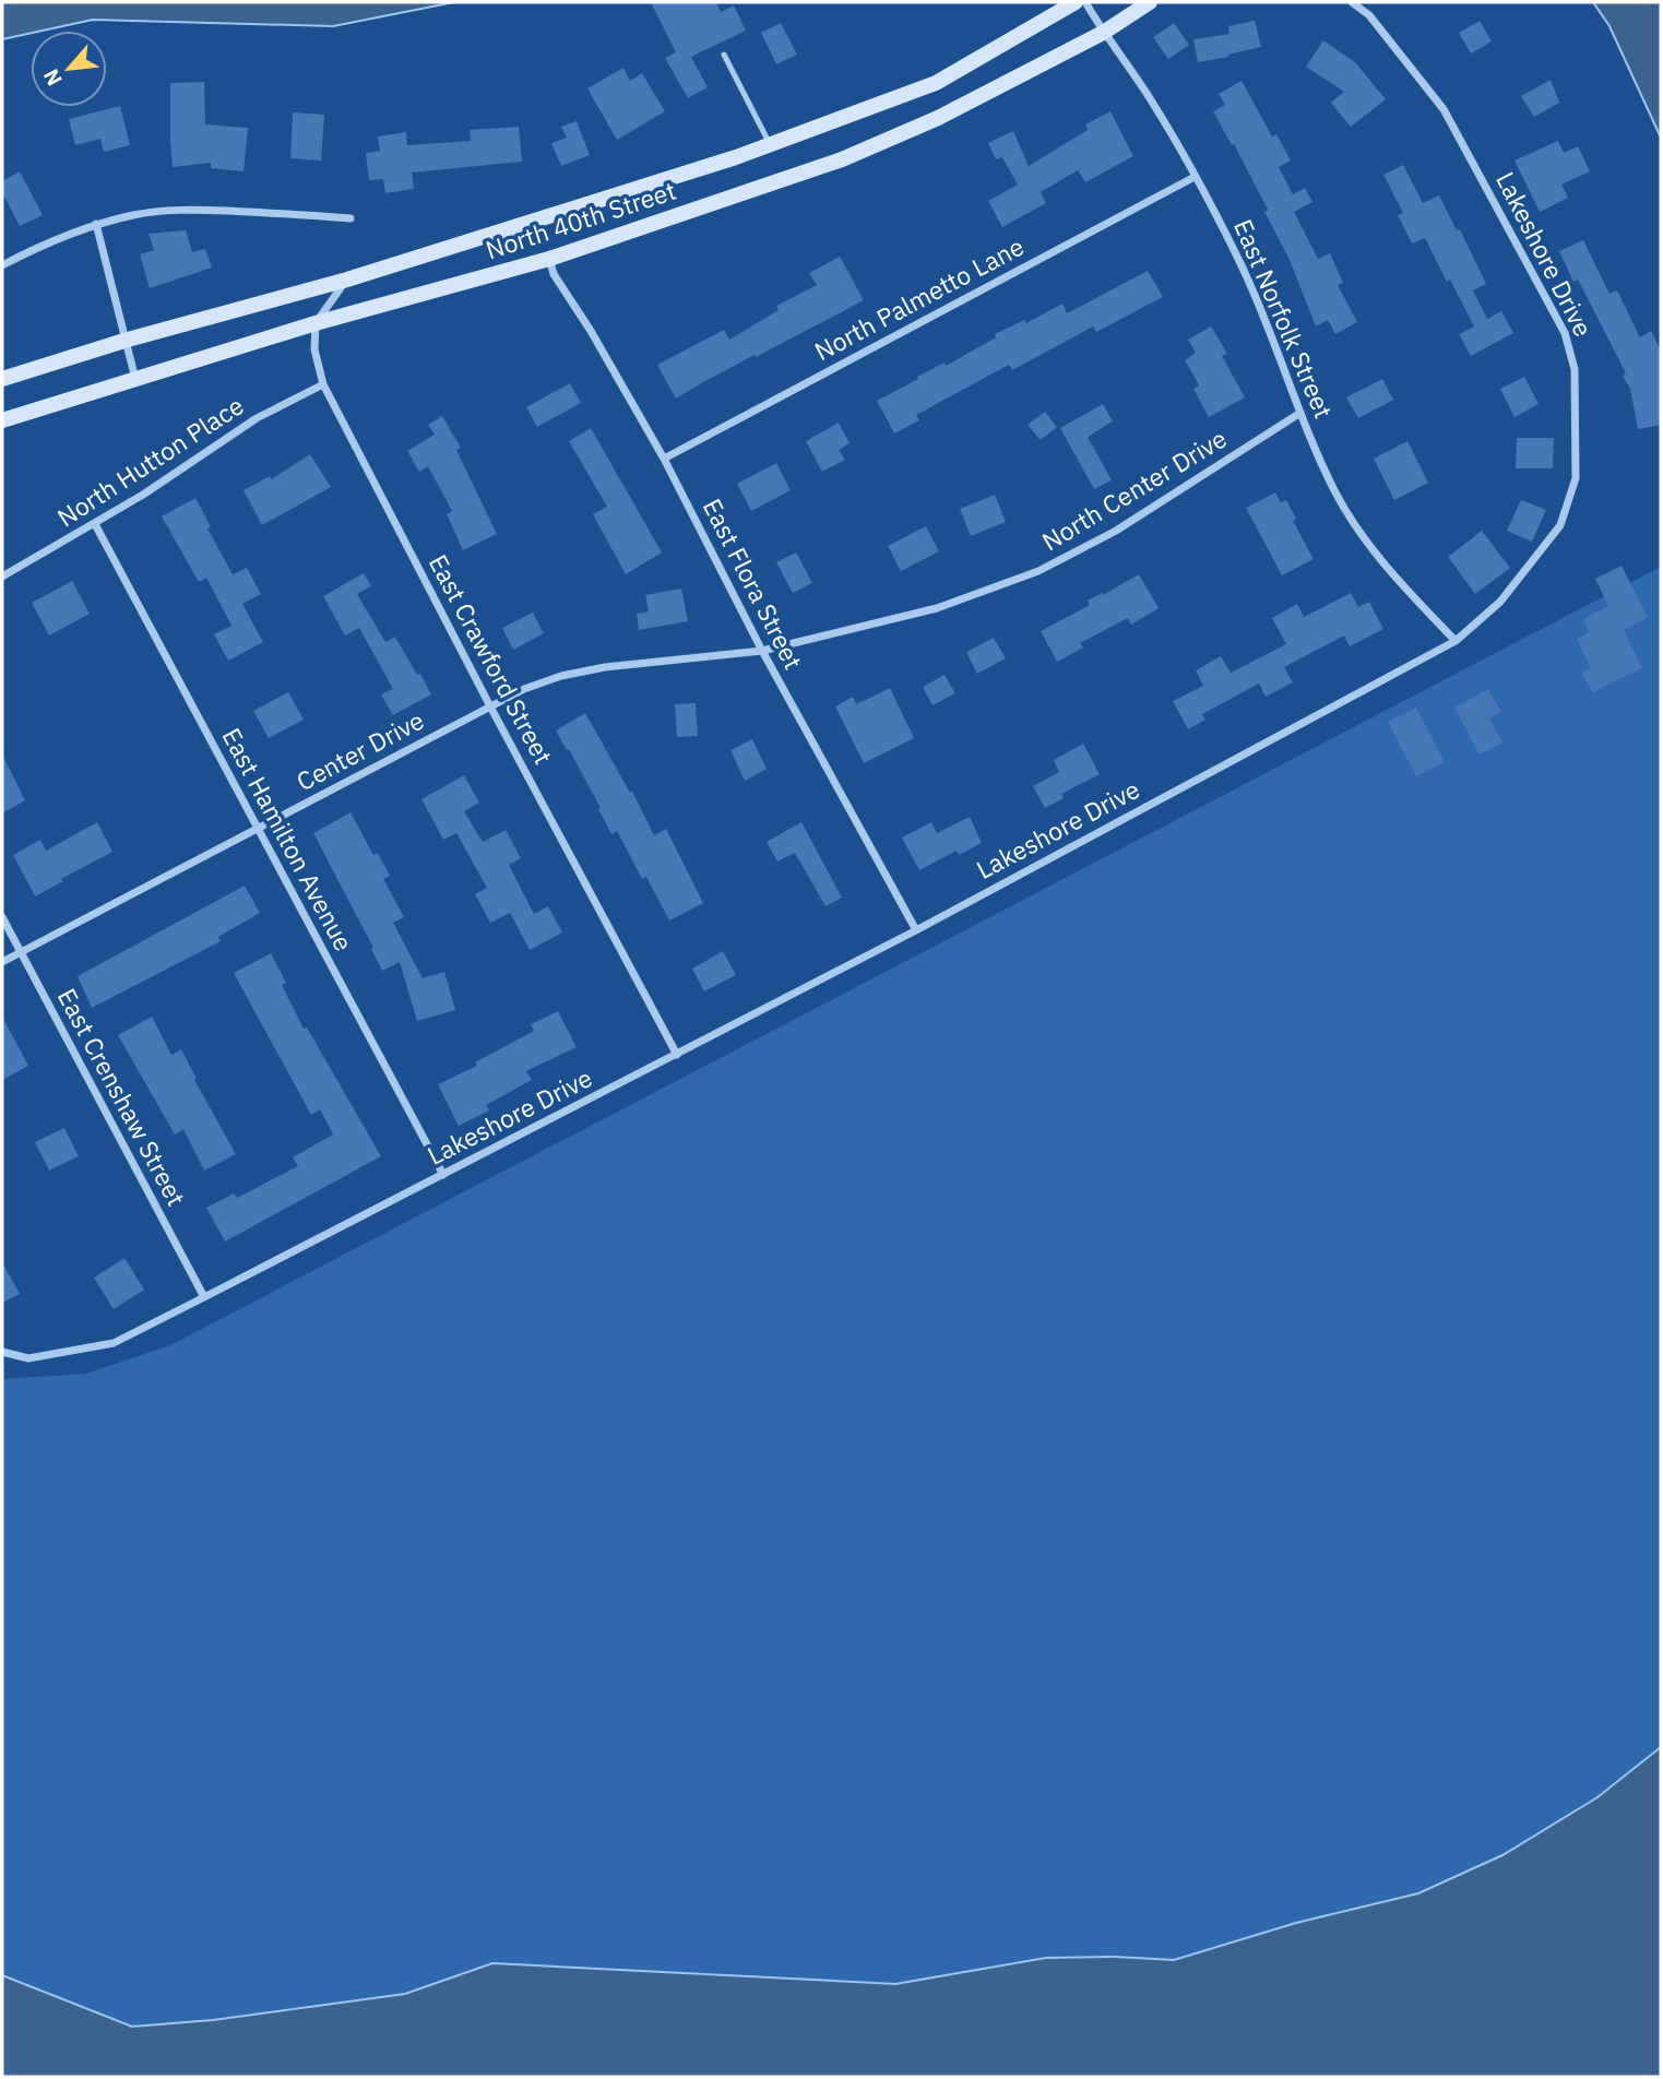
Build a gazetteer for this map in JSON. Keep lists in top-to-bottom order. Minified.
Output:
{"streets":{"main road":["North 40th Street"],"street":["Lakeshore Drive","North Palmetto Lane","East Norfolk Street","North Hutton Place","North Center Drive","East Flora Street","East Crawford Street","Center Drive","East Hamilton Avenue","East Crenshaw Street"]},"crossings":[["North 40th Street","East Norfolk Street"],["North 40th Street","East Flora Street"],["North 40th Street","East Crawford Street"],["Lakeshore Drive","East Norfolk Street"],["Lakeshore Drive","East Flora Street"],["Lakeshore Drive","East Crawford Street"],["Lakeshore Drive","East Hamilton Avenue"],["Lakeshore Drive","East Crenshaw Street"],["North Palmetto Lane","East Norfolk Street"],["North Palmetto Lane","East Flora Street"],["East Norfolk Street","North Center Drive"],["North Hutton Place","East Crawford Street"],["North Hutton Place","East Hamilton Avenue"],["North Center Drive","East Flora Street"],["North Center Drive","Center Drive"],["East Flora Street","Center Drive"],["East Crawford Street","Center Drive"],["Center Drive","East Hamilton Avenue"],["Center Drive","East Crenshaw Street"]],"north":"bottom left"}
